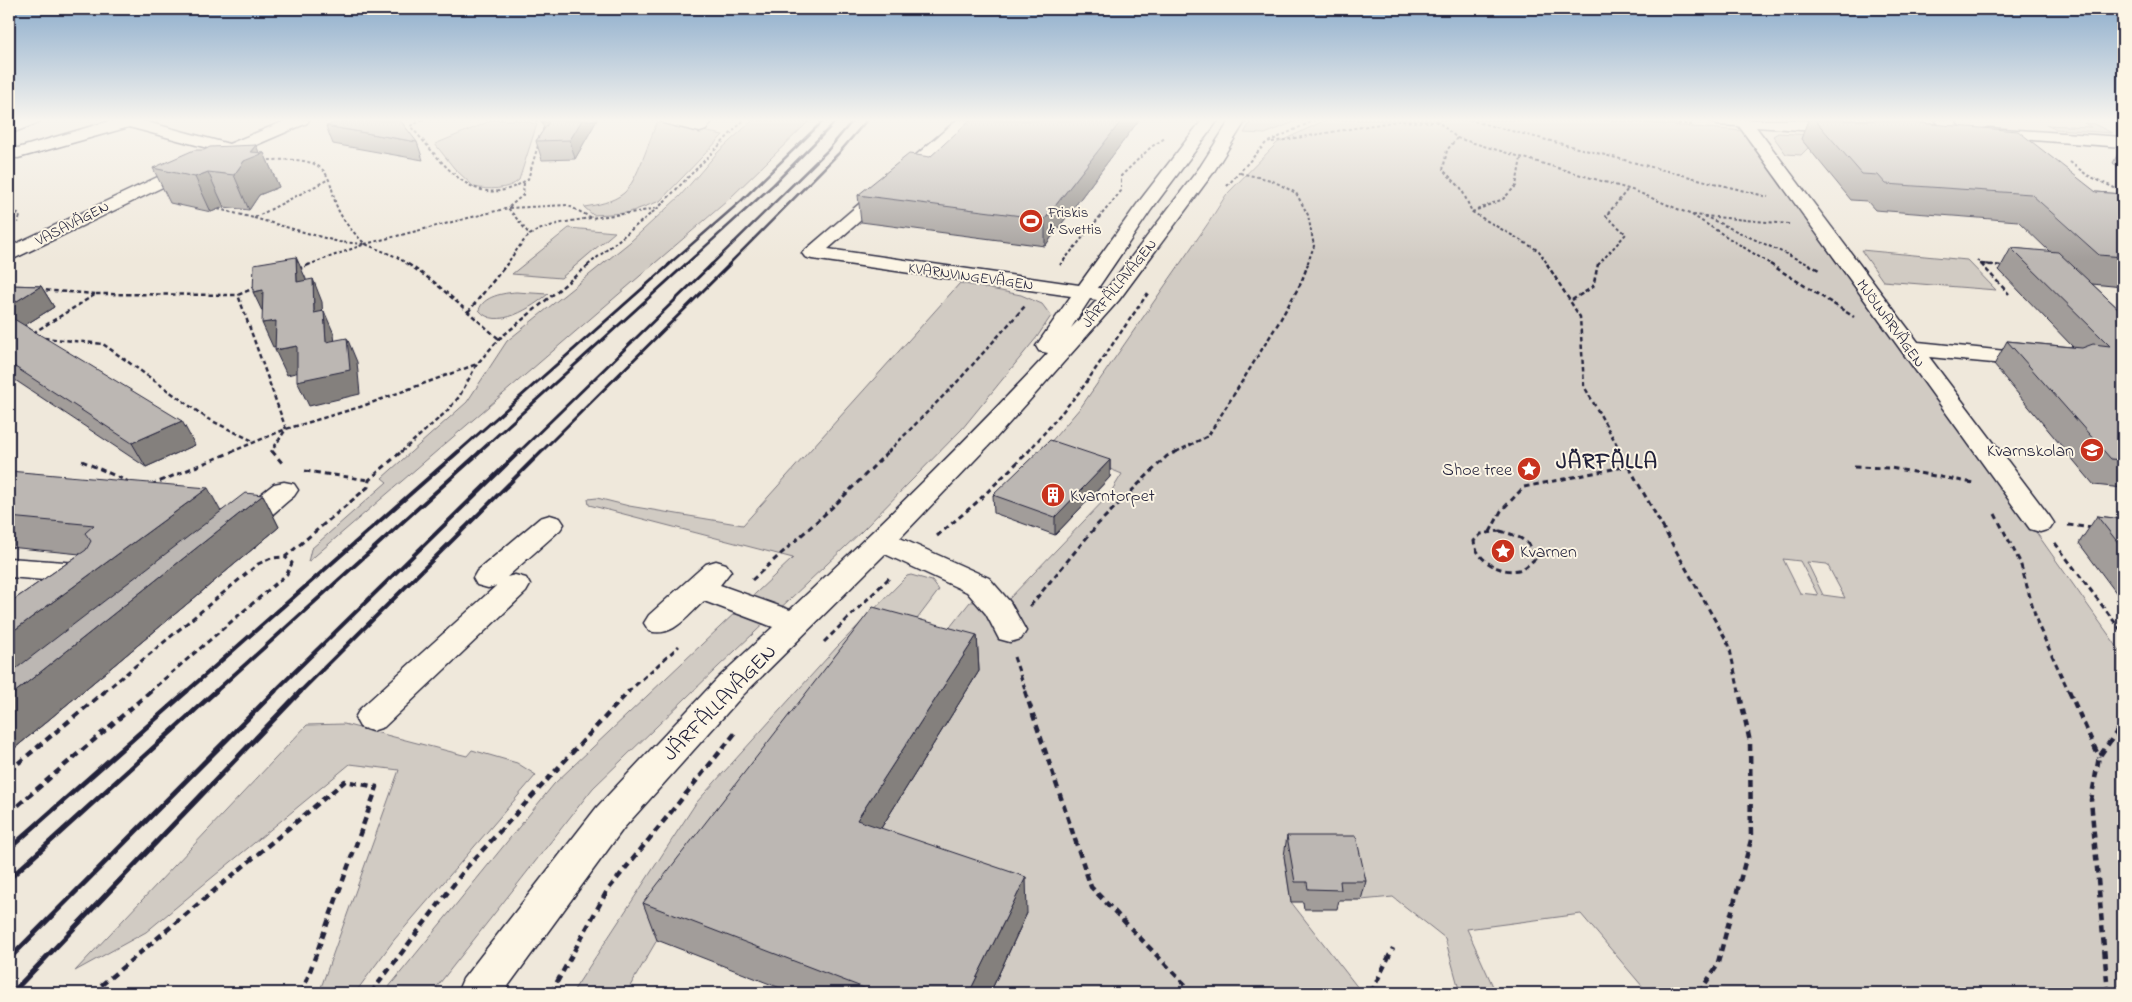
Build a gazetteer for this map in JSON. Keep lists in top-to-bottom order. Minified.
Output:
{"streets":{"street":["VASAVÄGEN","KVARNVINGEVÄGEN","JÄRFÄLLAVÄGEN","MJÖLNARVÄGEN"]},"crossings":[["KVARNVINGEVÄGEN","JÄRFÄLLAVÄGEN"]],"districts":["JÄRFÄLLA"],"places":{"sports":["Friskis & Svettis"],"school or university":["Kvarnskolan"],"place":["Shoe tree","Kvarnen"],"building":["Kvarntorpet"]}}
